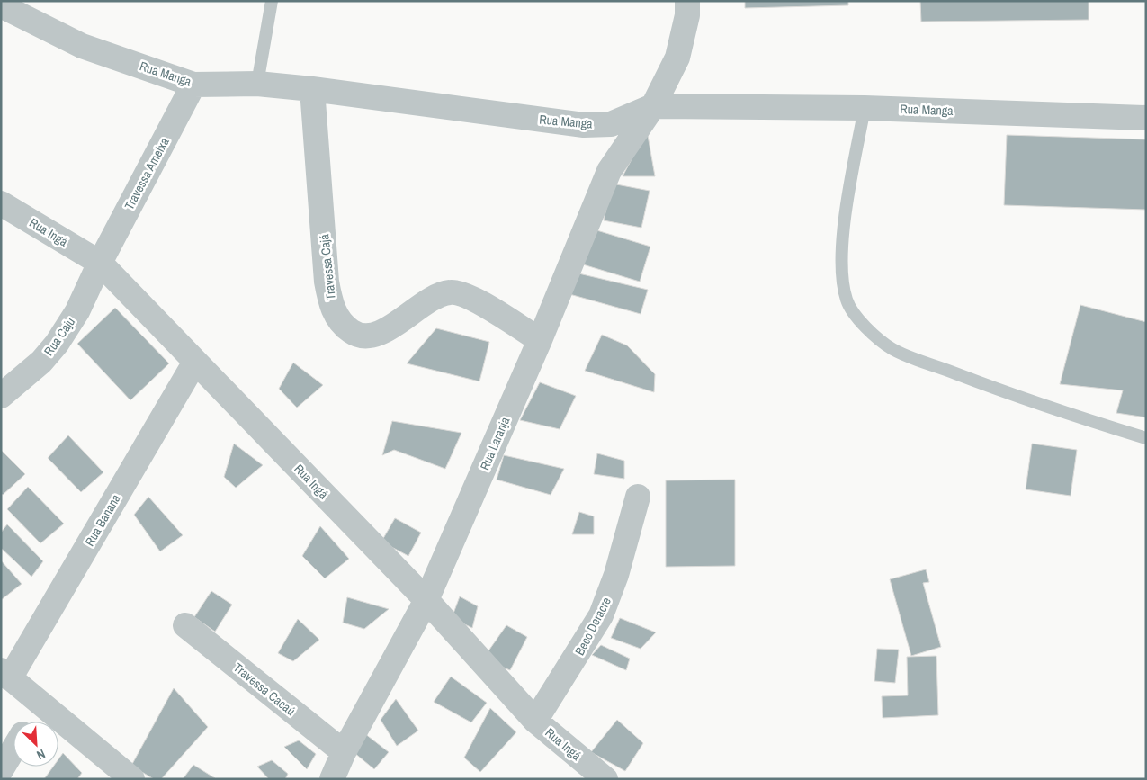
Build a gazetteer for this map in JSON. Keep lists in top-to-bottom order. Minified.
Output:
{"streets":{"street":["Rua Manga","Travessa Ameixa","Rua Ingá","Travessa Cajá","Rua Caju","Rua Laranja","Rua Banana","Beco Deracre","Travessa Cacaú"]},"crossings":[["Rua Manga","Travessa Ameixa"],["Rua Manga","Travessa Cajá"],["Rua Manga","Rua Laranja"],["Travessa Ameixa","Rua Ingá"],["Travessa Ameixa","Rua Caju"],["Rua Ingá","Rua Caju"],["Rua Ingá","Rua Laranja"],["Rua Ingá","Rua Banana"],["Rua Ingá","Beco Deracre"],["Travessa Cajá","Rua Laranja"],["Rua Laranja","Travessa Cacaú"]],"north":"bottom right"}
